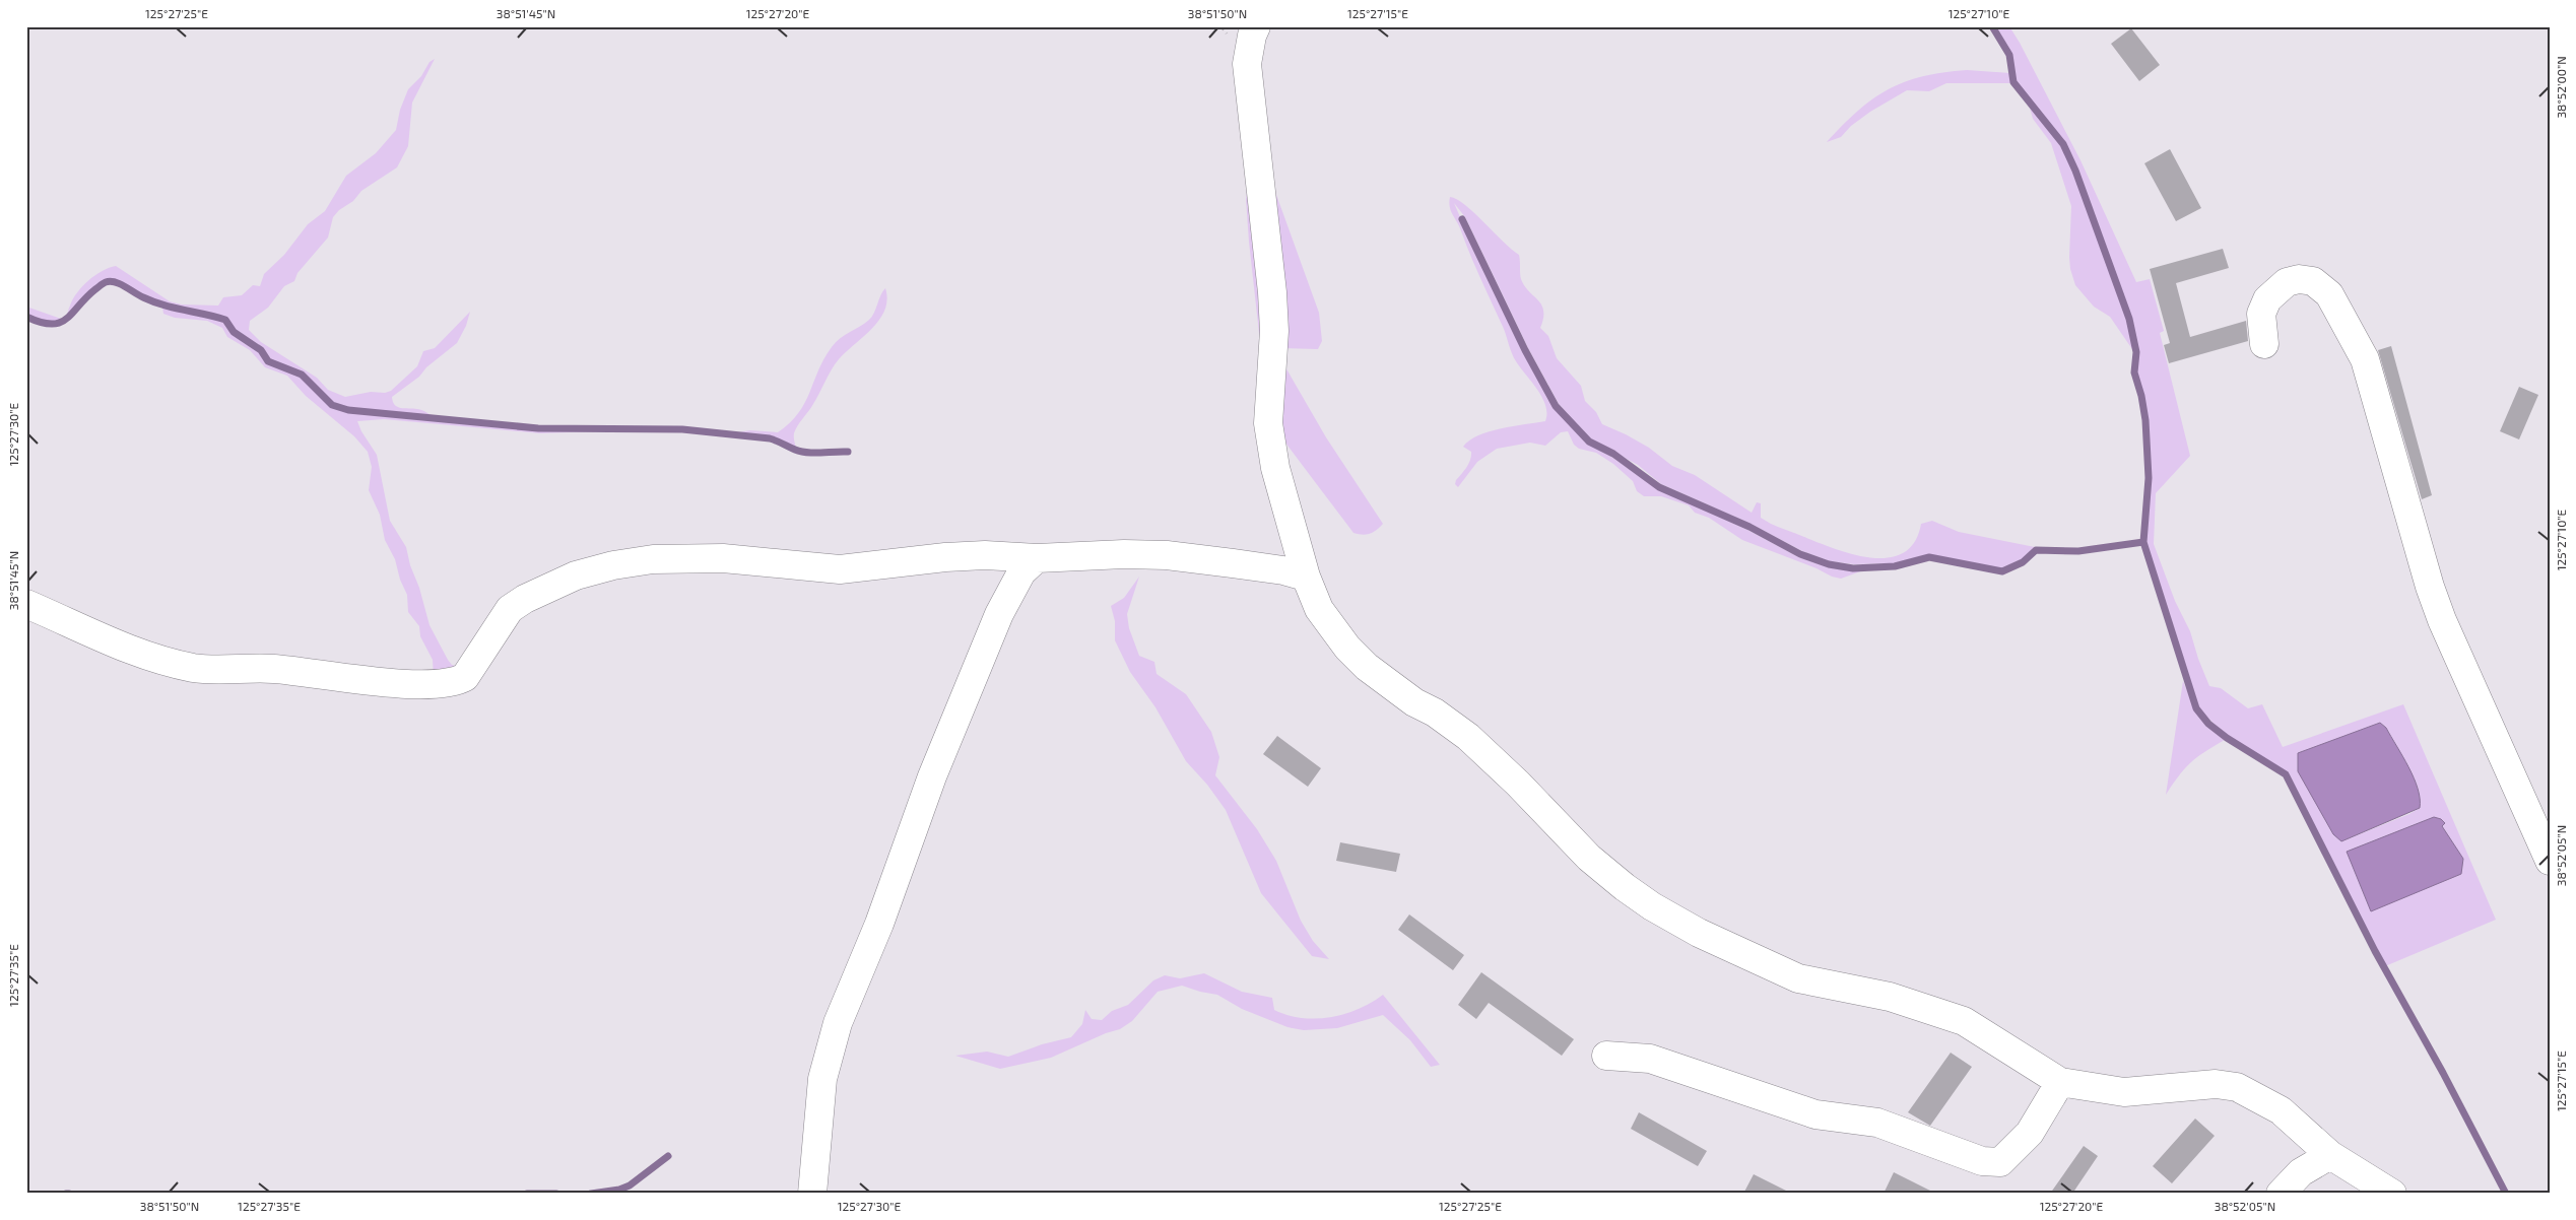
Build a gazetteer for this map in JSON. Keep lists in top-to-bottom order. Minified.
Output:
{"coordinates":["125°27'25\"E","38°51'45\"N","125°27'20\"E","38°51'50\"N","125°27'15\"E","125°27'10\"E","38°52'00\"N","125°27'30\"E","38°52'05\"N","125°27'35\"E"]}
